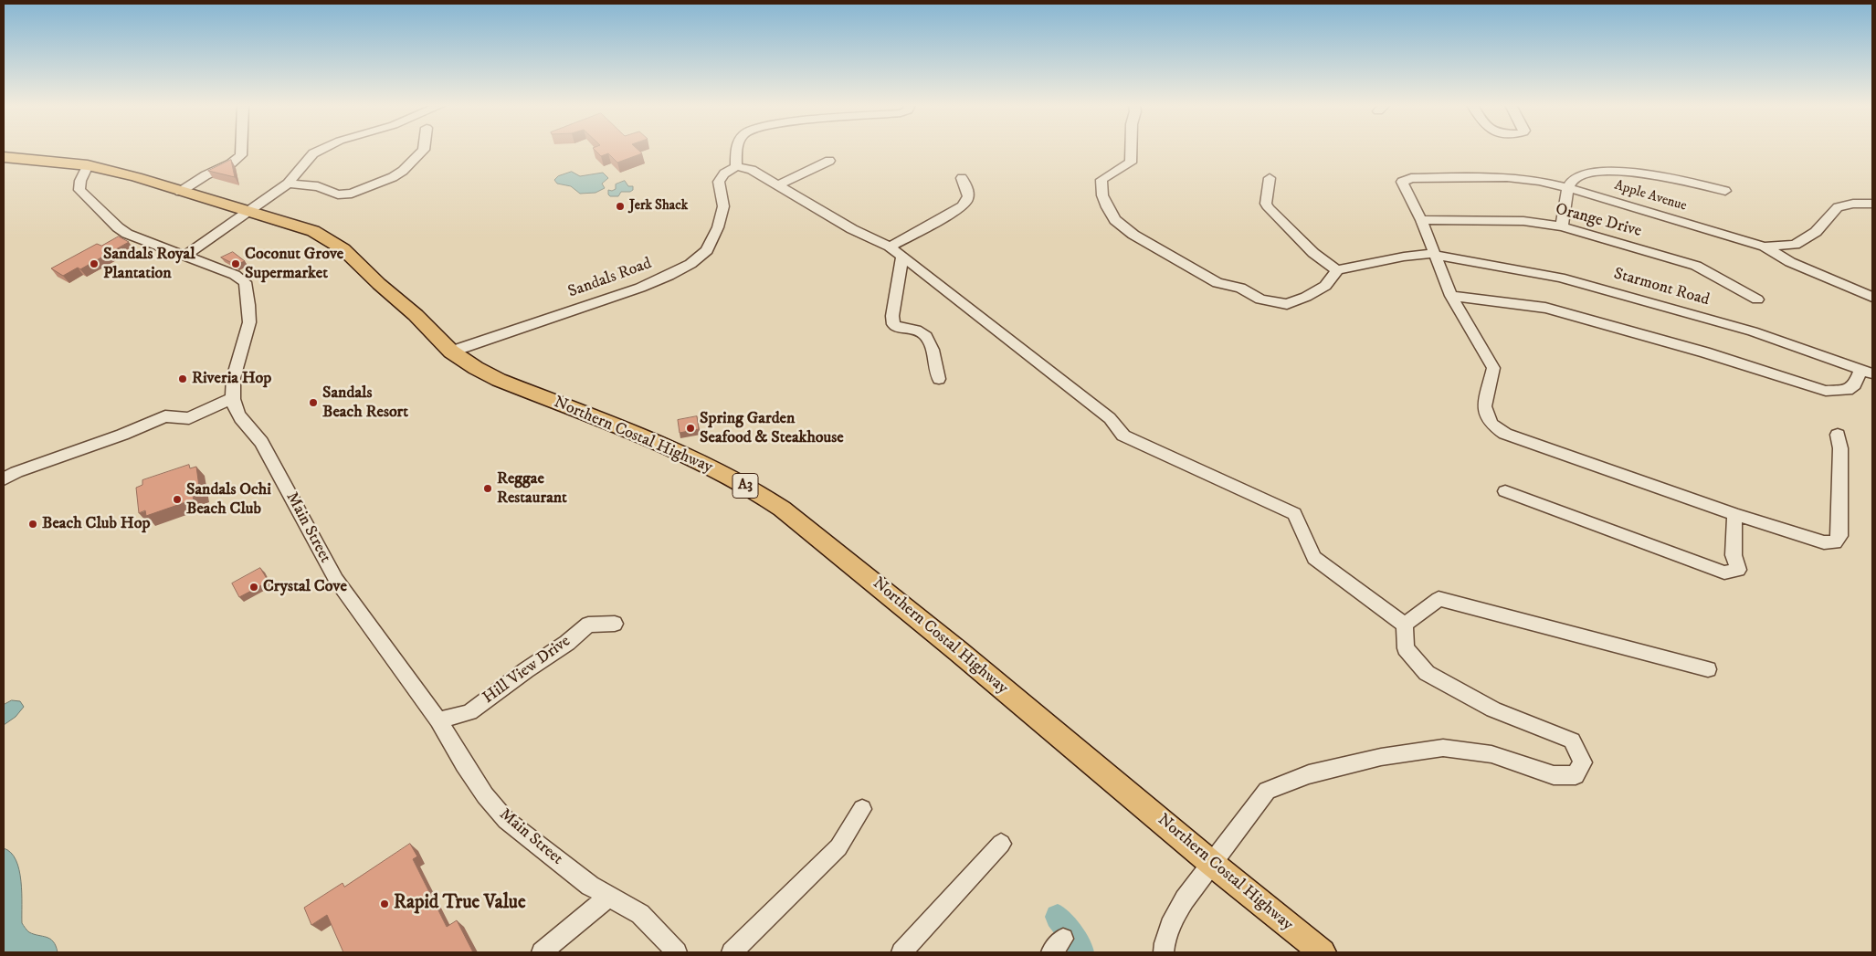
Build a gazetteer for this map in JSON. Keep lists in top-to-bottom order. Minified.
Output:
{"streets":{"main road":["Northern Costal Highway","A3"],"street":["Apple Avenue","Orange Drive","Sandals Road","Starmont Road","Main Street","Hill View Drive"]},"crossings":[["Apple Avenue","Orange Drive"],["Sandals Road","Northern Costal Highway"],["Northern Costal Highway","A3"],["Main Street","Hill View Drive"]],"places":["Jerk Shack","Sandals Royal Plantation","Coconut Grove Supermarket","Riveria Hop","Sandals Beach Resort","Spring Garden Seafood & Steakhouse","Reggae Restaurant","Sandals Ochi Beach Club","Beach Club Hop","Crystal Cove","Rapid True Value"]}
